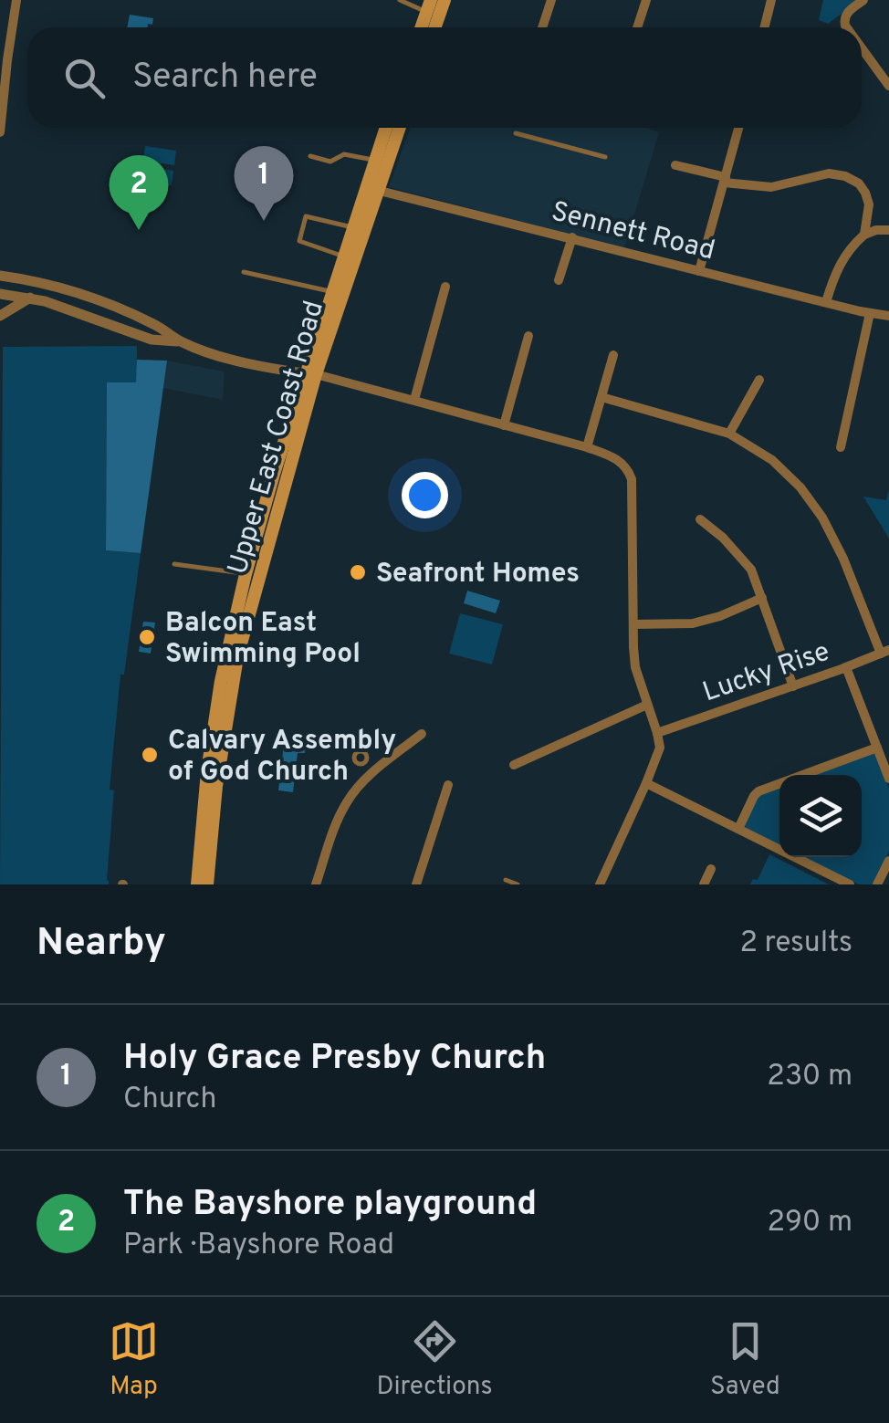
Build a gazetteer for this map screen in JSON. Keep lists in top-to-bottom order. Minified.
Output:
{"streets":{"main road":["Upper East Coast Road"],"street":["Sennett Road","Lucky Rise"]},"crossings":[["Sennett Road","Upper East Coast Road"]],"places":["Seafront Homes","Balcon East Swimming Pool","Calvary Assembly of God Church"],"page":{"search":"Search here","pins":["1","2"],"heading":["Nearby","2 results"],"list":[{"mark":"1","name":"Holy Grace Presby Church","note":"Church","value":"230 m"},{"mark":"2","name":"The Bayshore playground","note":"Park · Bayshore Road","value":"290 m"}],"nav":["Map","Directions","Saved"]}}
